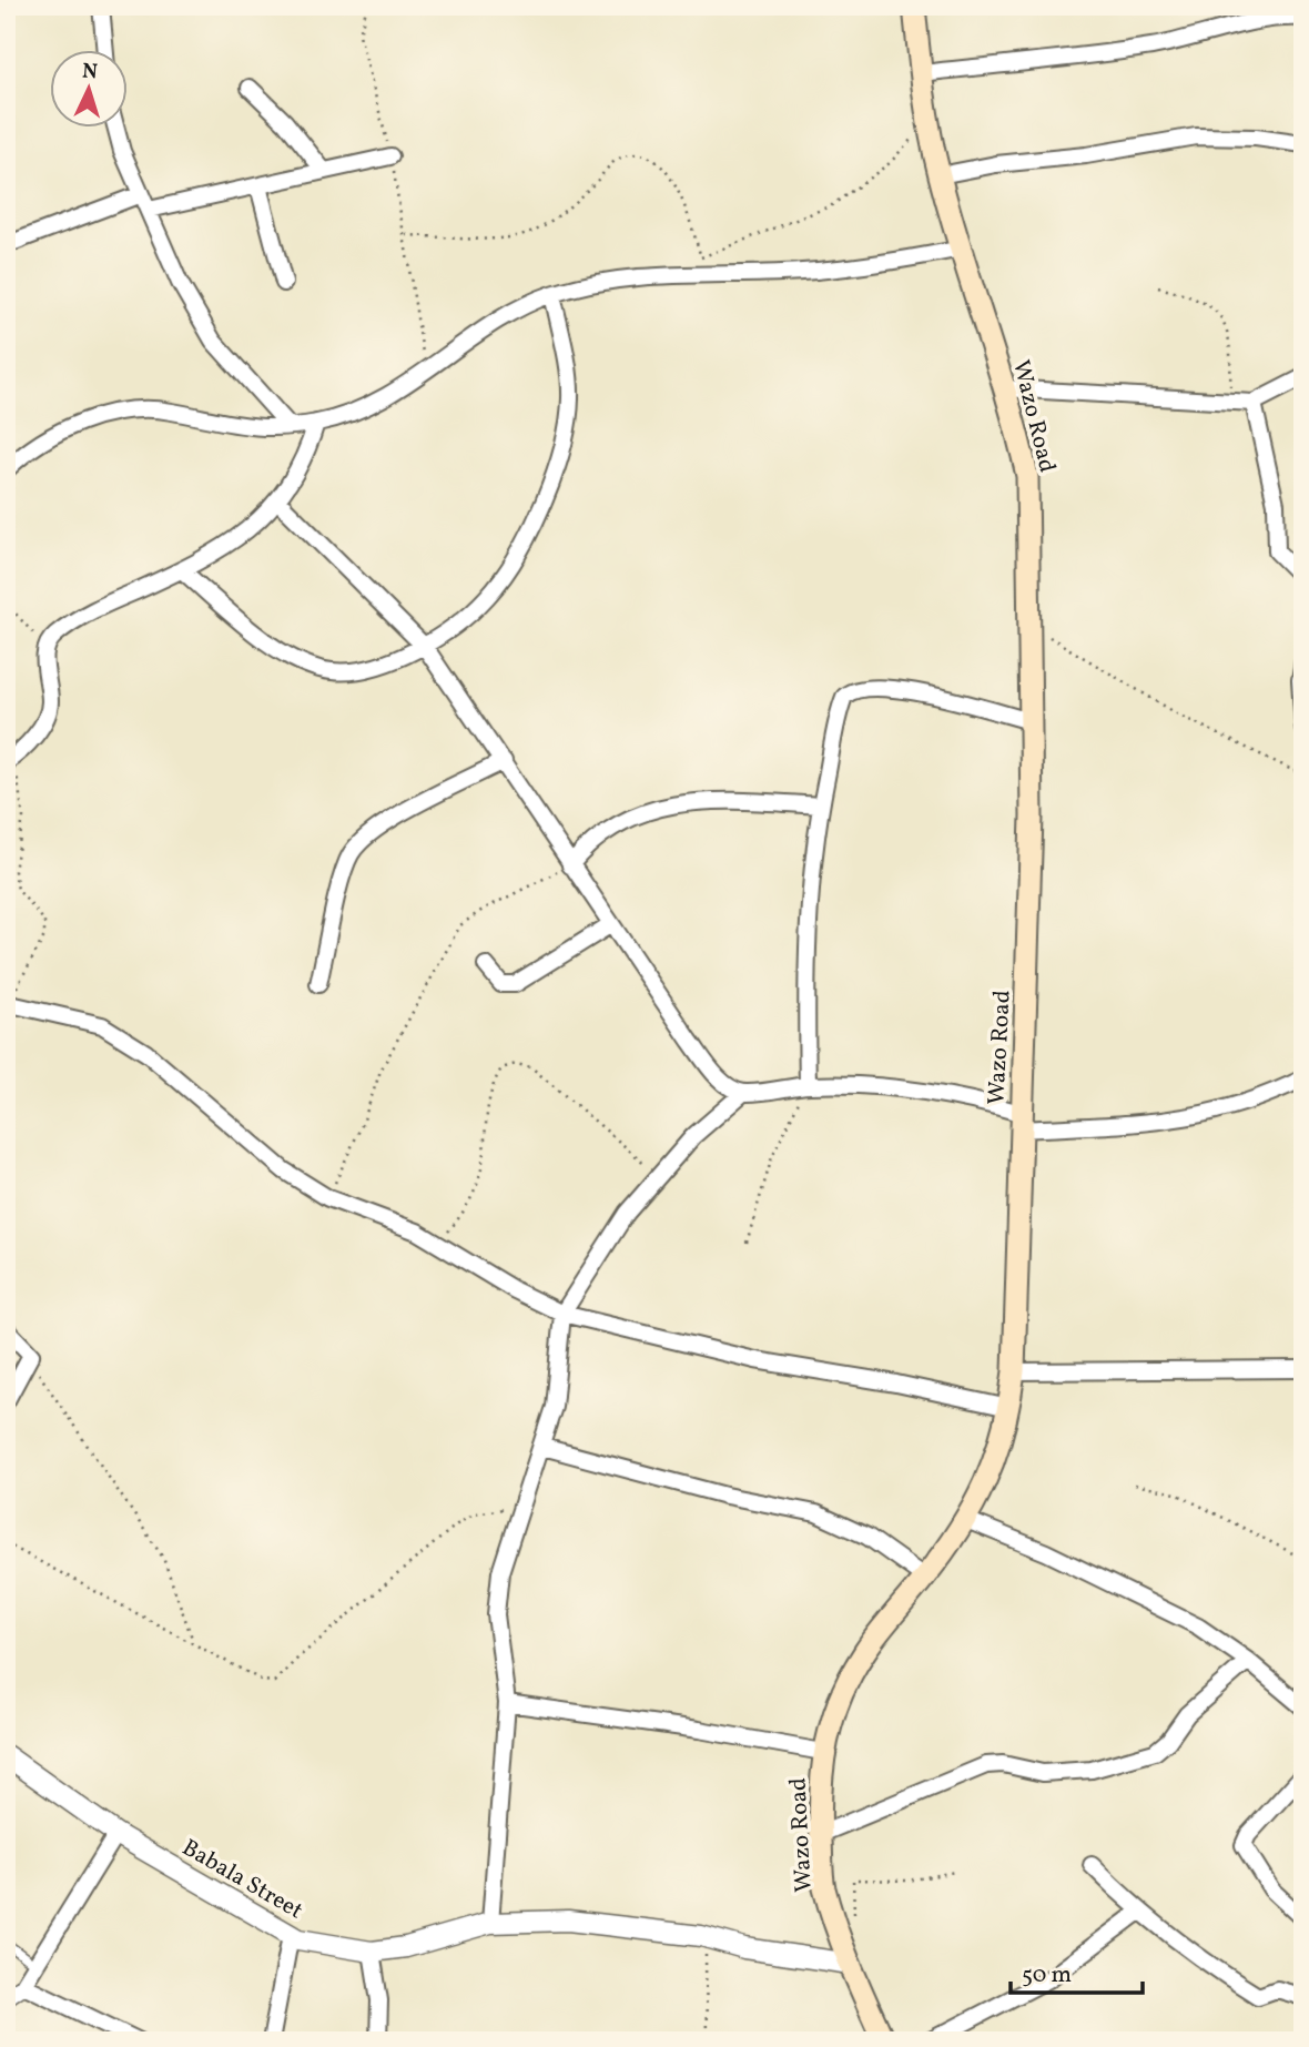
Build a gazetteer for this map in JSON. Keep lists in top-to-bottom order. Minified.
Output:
{"streets":{"main road":["Wazo Road"],"street":["Babala Street"]},"crossings":[["Wazo Road","Babala Street"]],"scale_bar":"50 m","north":"top"}
